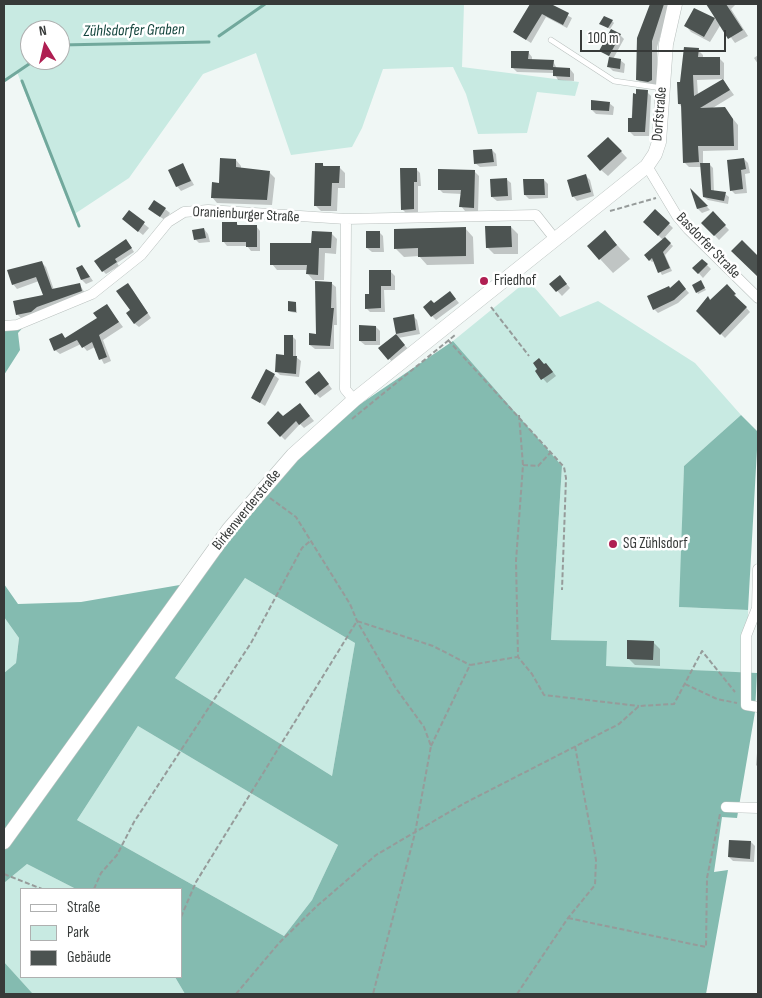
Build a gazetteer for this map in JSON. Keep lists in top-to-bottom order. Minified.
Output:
{"streets":{"street":["Dorfstraße","Oranienburger Straße","Basdorfer Straße","Birkenwerderstraße"]},"crossings":[["Dorfstraße","Oranienburger Straße"],["Dorfstraße","Basdorfer Straße"],["Dorfstraße","Birkenwerderstraße"],["Oranienburger Straße","Birkenwerderstraße"]],"water":["Zühlsdorfer Graben"],"places":["Friedhof","SG Zühlsdorf"],"legend":["Straße","Park","Gebäude"],"scale_bar":"100 m","north":"top"}
